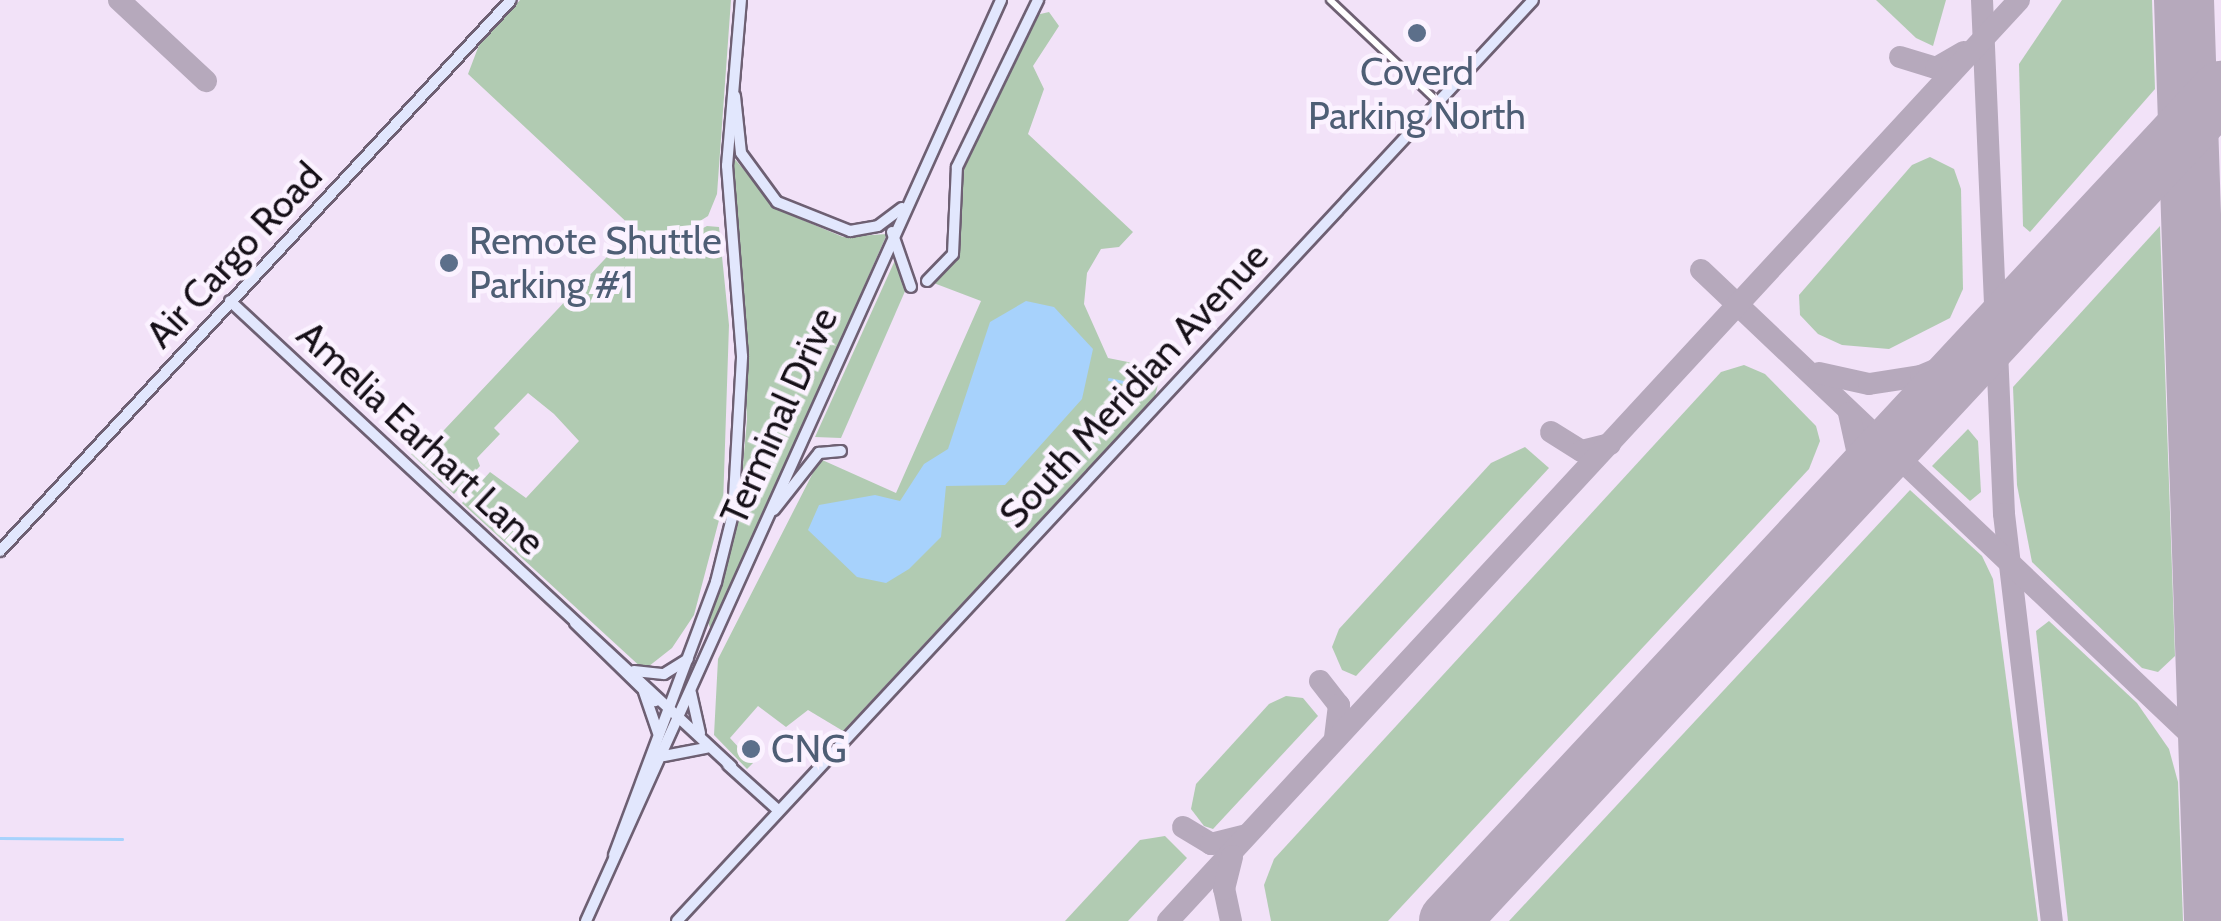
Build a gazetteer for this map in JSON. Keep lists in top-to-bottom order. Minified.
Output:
{"streets":{"street":["Air Cargo Road","South Meridian Avenue","Terminal Drive","Amelia Earhart Lane"]},"crossings":[["Air Cargo Road","Amelia Earhart Lane"],["South Meridian Avenue","Amelia Earhart Lane"],["Terminal Drive","Amelia Earhart Lane"]],"places":["Coverd Parking North","Remote Shuttle Parking #1","CNG"]}
